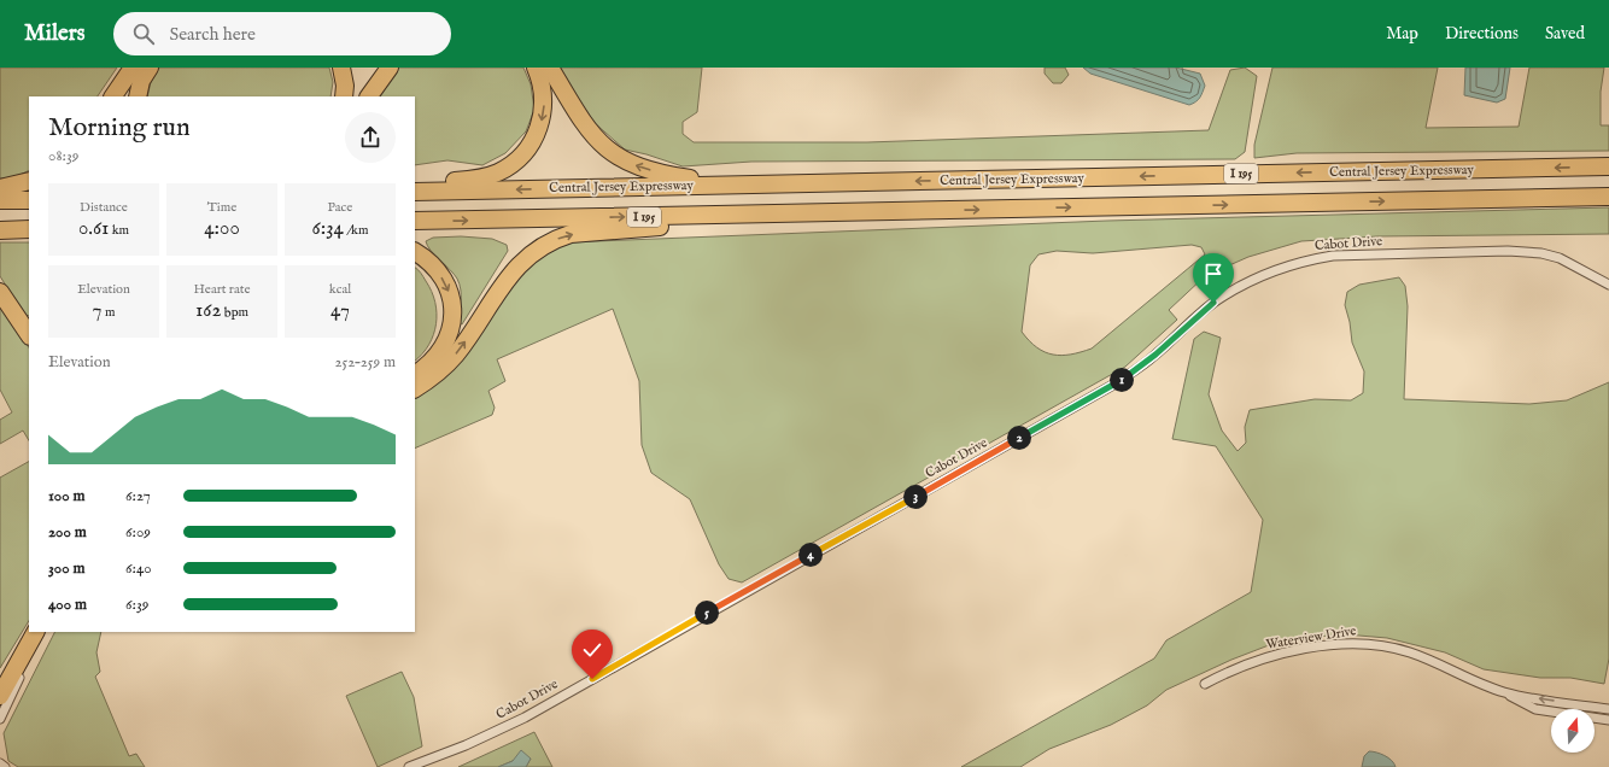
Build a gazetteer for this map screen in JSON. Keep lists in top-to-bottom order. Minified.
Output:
{"streets":{"highway":["Central Jersey Expressway","I 195"],"street":["Cabot Drive","Waterview Drive"]},"north":"top","page":{"header":"Milers","search":"Search here","nav":["Map","Directions","Saved"],"heading":["Morning run","08:39"],"stats":[["Distance","0.61 km"],["Time","4:00"],["Pace","6:34 /km"],["Elevation","7 m"],["Heart rate","162 bpm"],["kcal","47"]],"chart":["Elevation","252–259 m"],"pins":["1","2","3","4","5"],"list":[{"name":"100 m","note":"6:27"},{"name":"200 m","note":"6:09"},{"name":"300 m","note":"6:40"},{"name":"400 m","note":"6:39"}]}}
